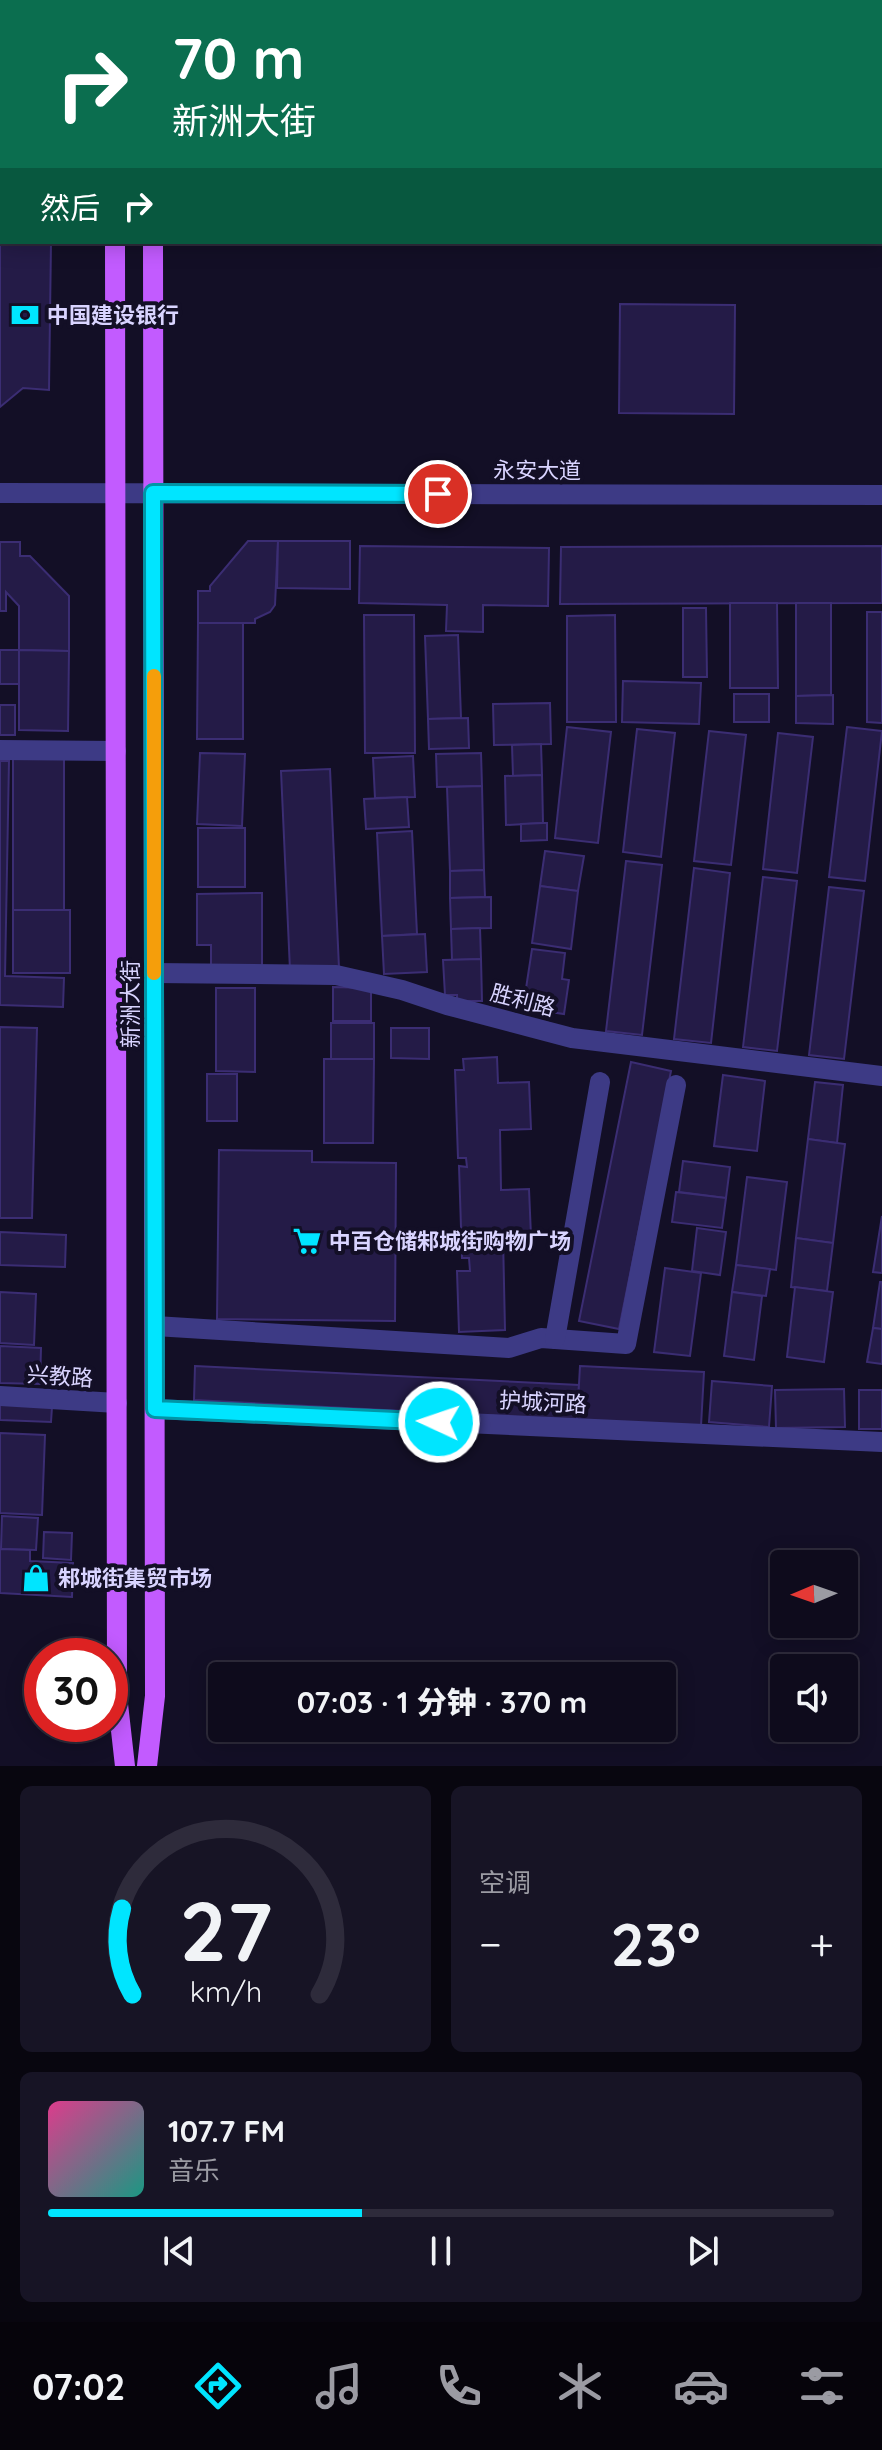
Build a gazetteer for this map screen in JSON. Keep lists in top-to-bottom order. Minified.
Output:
{"streets":{"main road":["新洲大街"],"street":["永安大道","胜利路","兴教路","护城河路"]},"crossings":[["永安大道","新洲大街"],["胜利路","新洲大街"],["新洲大街","兴教路"],["新洲大街","护城河路"]],"places":{"bank":["中国建设银行"],"supermarket":["中百仓储邾城街购物广场"],"shop":["邾城街集贸市场"]},"north":"left","page":{"turn":["70 m","新洲大街"],"then":"然后","limit":"30","trip":"07:03 · 1 分钟 · 370 m","tile":"空调","heat":["−","23°","+"],"song":["107.7 FM","音乐"],"tabs":"07:02","gauge":["27","km/h"]}}
